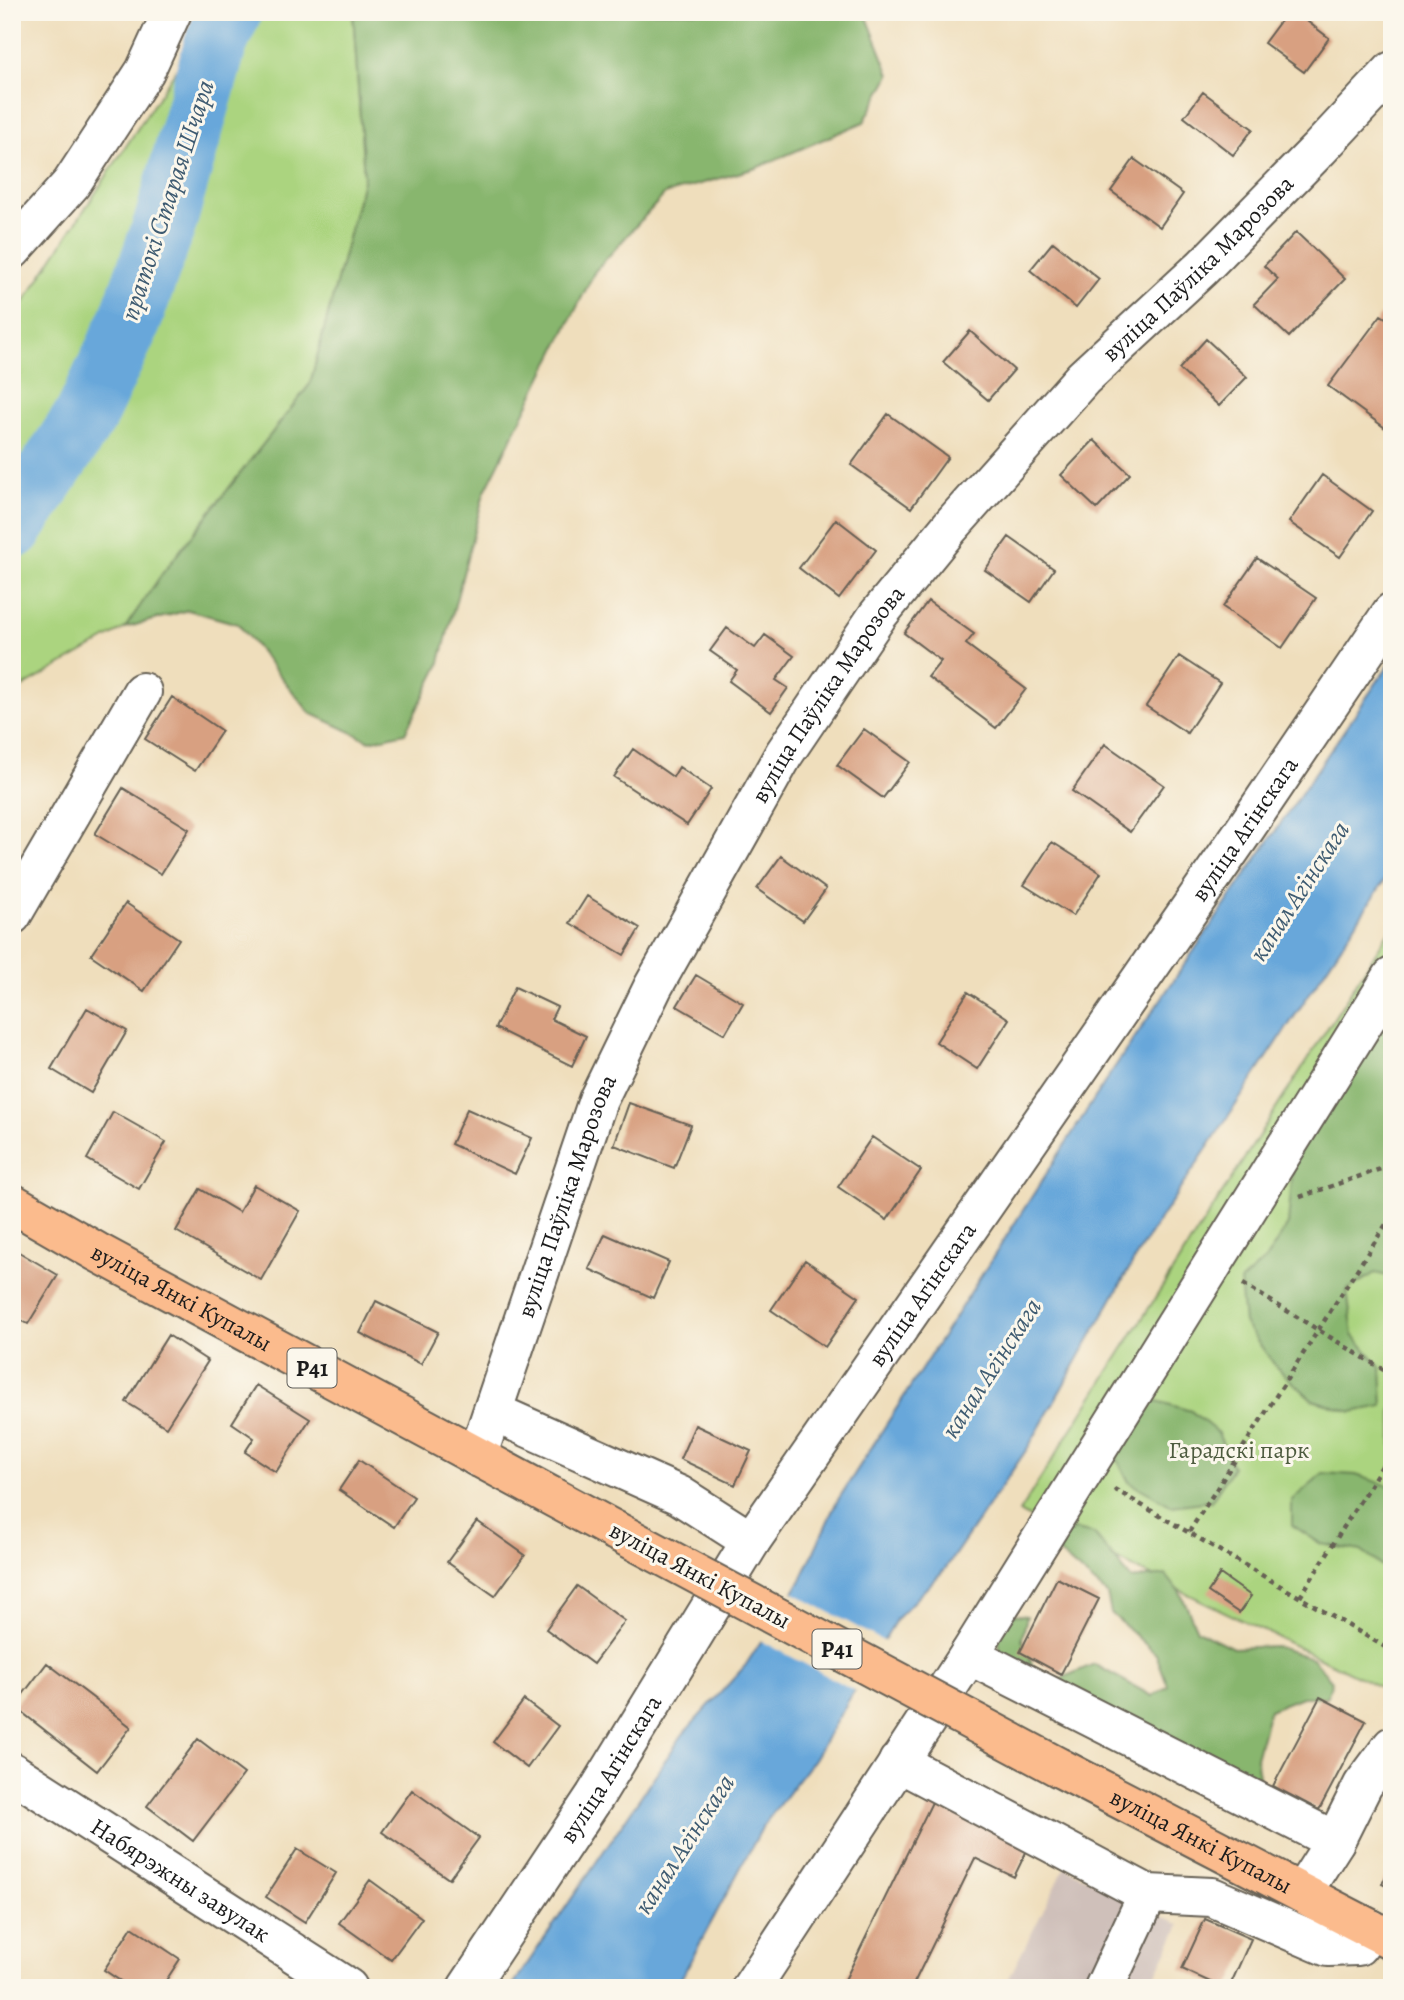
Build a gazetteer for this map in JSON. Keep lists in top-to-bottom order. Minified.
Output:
{"streets":{"main road":["вуліца Янкі Купалы","Р41"],"street":["вуліца Паўліка Марозова","вуліца Агінскага","Набярэжны завулак"]},"crossings":[["вуліца Паўліка Марозова","вуліца Янкі Купалы"]],"water":["пратокі Старая Шчара","канал Агінскага"],"parks":["Гарадскі парк"]}
